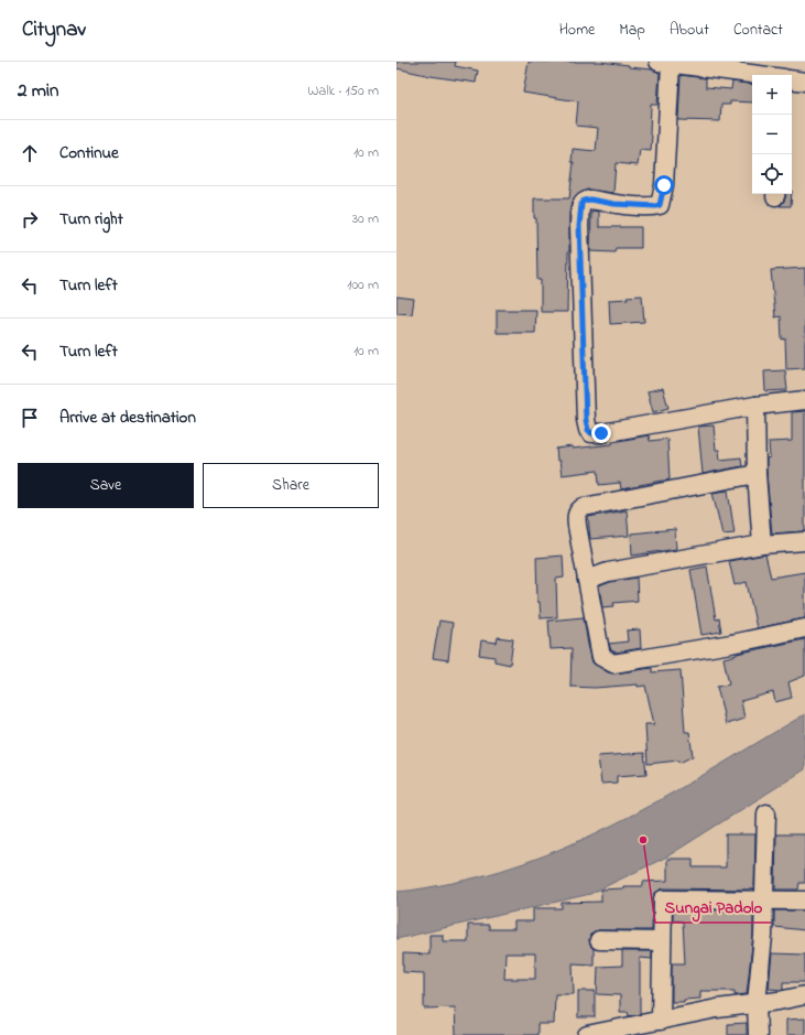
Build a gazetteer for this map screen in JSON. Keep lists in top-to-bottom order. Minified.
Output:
{"places":["Sungai Padolo"],"page":{"header":"Citynav","nav":["Home","Map","About","Contact"],"heading":["2 min","Walk · 150 m"],"map_buttons":["+","−"],"list":[["Continue","10 m"],["Turn right","30 m"],["Turn left","100 m"],["Turn left","10 m"],"Arrive at destination"],"buttons":["Save","Share"]}}
